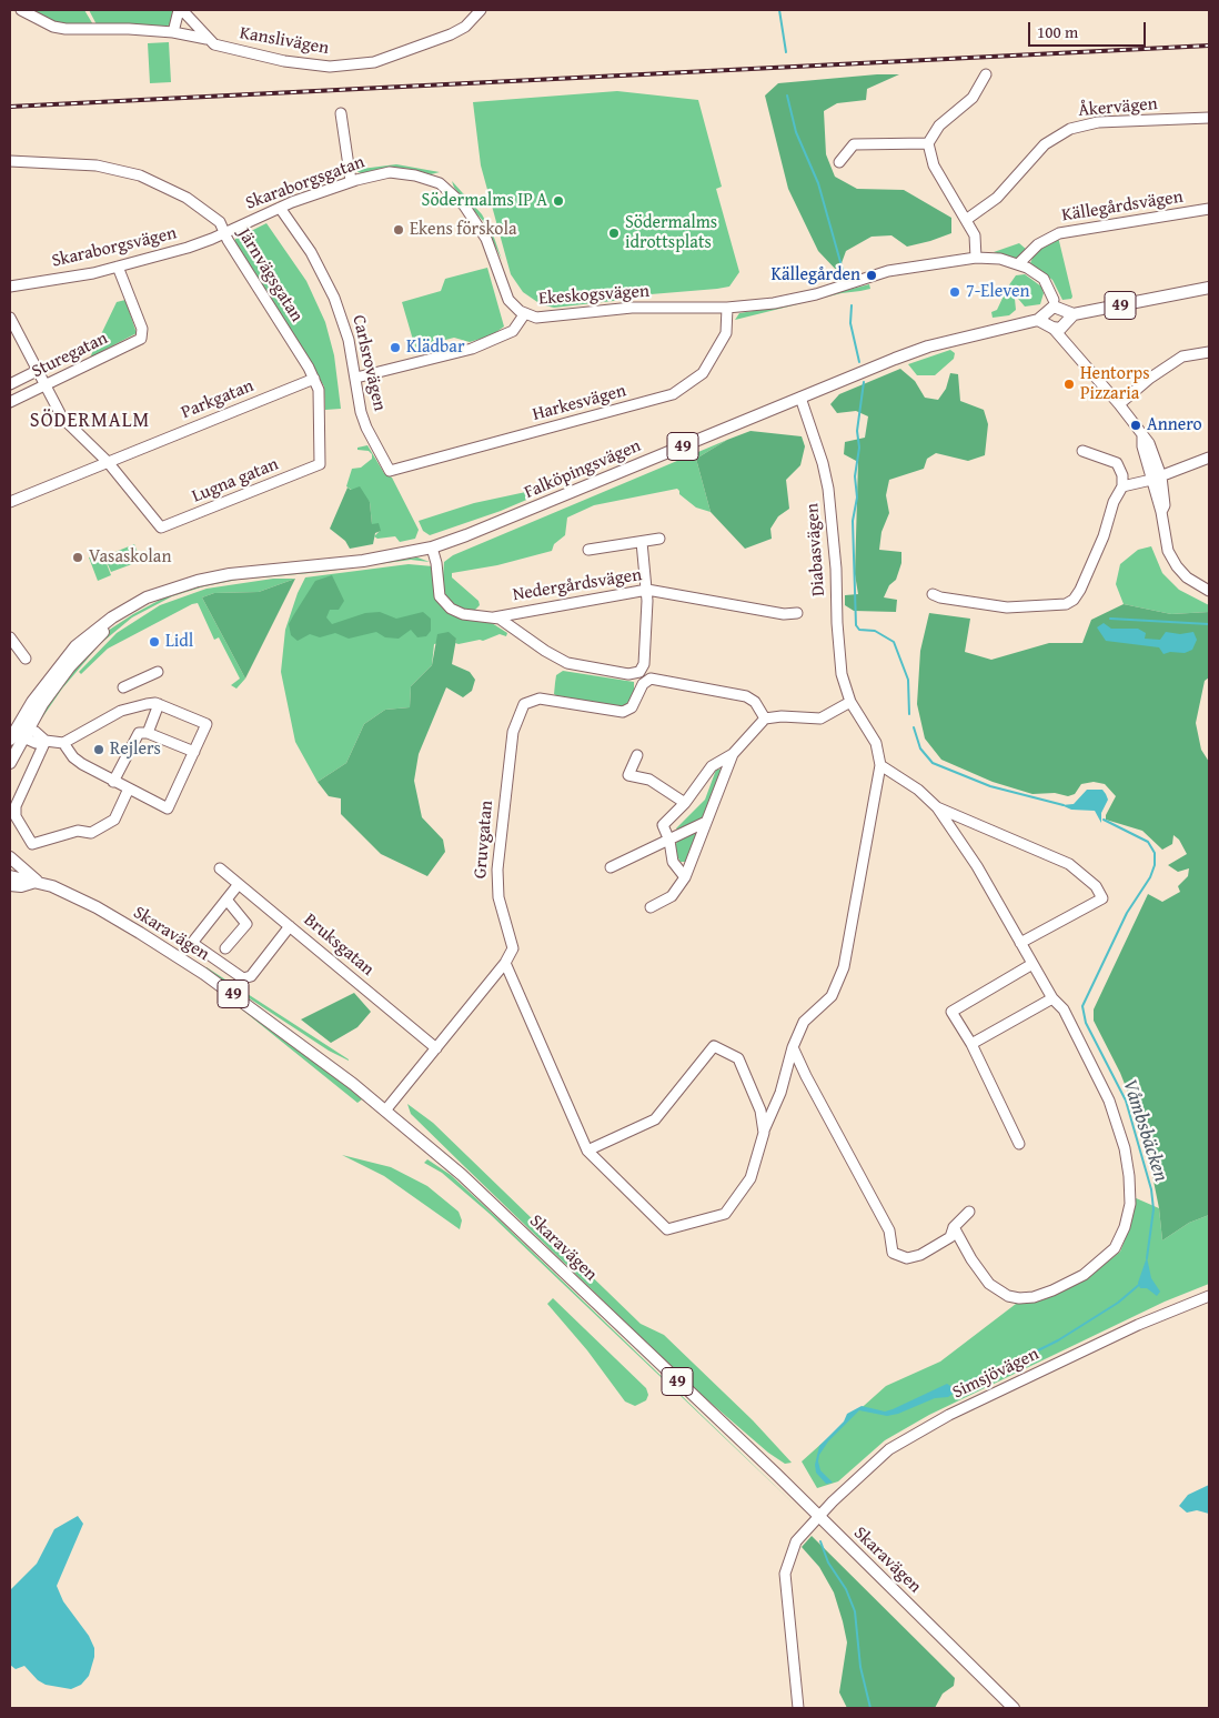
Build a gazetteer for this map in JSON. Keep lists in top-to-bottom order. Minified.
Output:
{"streets":{"main road":["49","Falköpingsvägen","Skaravägen"],"street":["Kanslivägen","Åkervägen","Skaraborgsgatan","Källegårdsvägen","Skaraborgsvägen","Järnvägsgatan","Ekeskogsvägen","Sturegatan","Carlsrovägen","Parkgatan","Harkesvägen","Lugna gatan","Diabasvägen","Nedergårdsvägen","Gruvgatan","Bruksgatan","Simsjövägen"]},"crossings":[["Skaraborgsgatan","Skaraborgsvägen"],["Skaraborgsgatan","Järnvägsgatan"],["Skaraborgsgatan","Ekeskogsvägen"],["Skaraborgsgatan","Carlsrovägen"],["Källegårdsvägen","Ekeskogsvägen"],["Skaraborgsvägen","Järnvägsgatan"],["Skaraborgsvägen","Sturegatan"],["Järnvägsgatan","Parkgatan"],["Järnvägsgatan","Lugna gatan"],["Ekeskogsvägen","Carlsrovägen"],["Ekeskogsvägen","Harkesvägen"],["Ekeskogsvägen","Falköpingsvägen"],["Carlsrovägen","Harkesvägen"],["Parkgatan","Lugna gatan"],["Falköpingsvägen","Diabasvägen"],["Gruvgatan","Skaravägen"],["Gruvgatan","Bruksgatan"],["Skaravägen","Simsjövägen"]],"districts":["SÖDERMALM"],"water":["Våmbsbäcken"],"places":["Södermalms IP A","Ekens förskola","Södermalms idrottsplats","Källegården","7-Eleven","Klädbar","Hentorps Pizzaria","Annero","Vasaskolan","Lidl","Rejlers"],"scale_bar":"100 m"}
